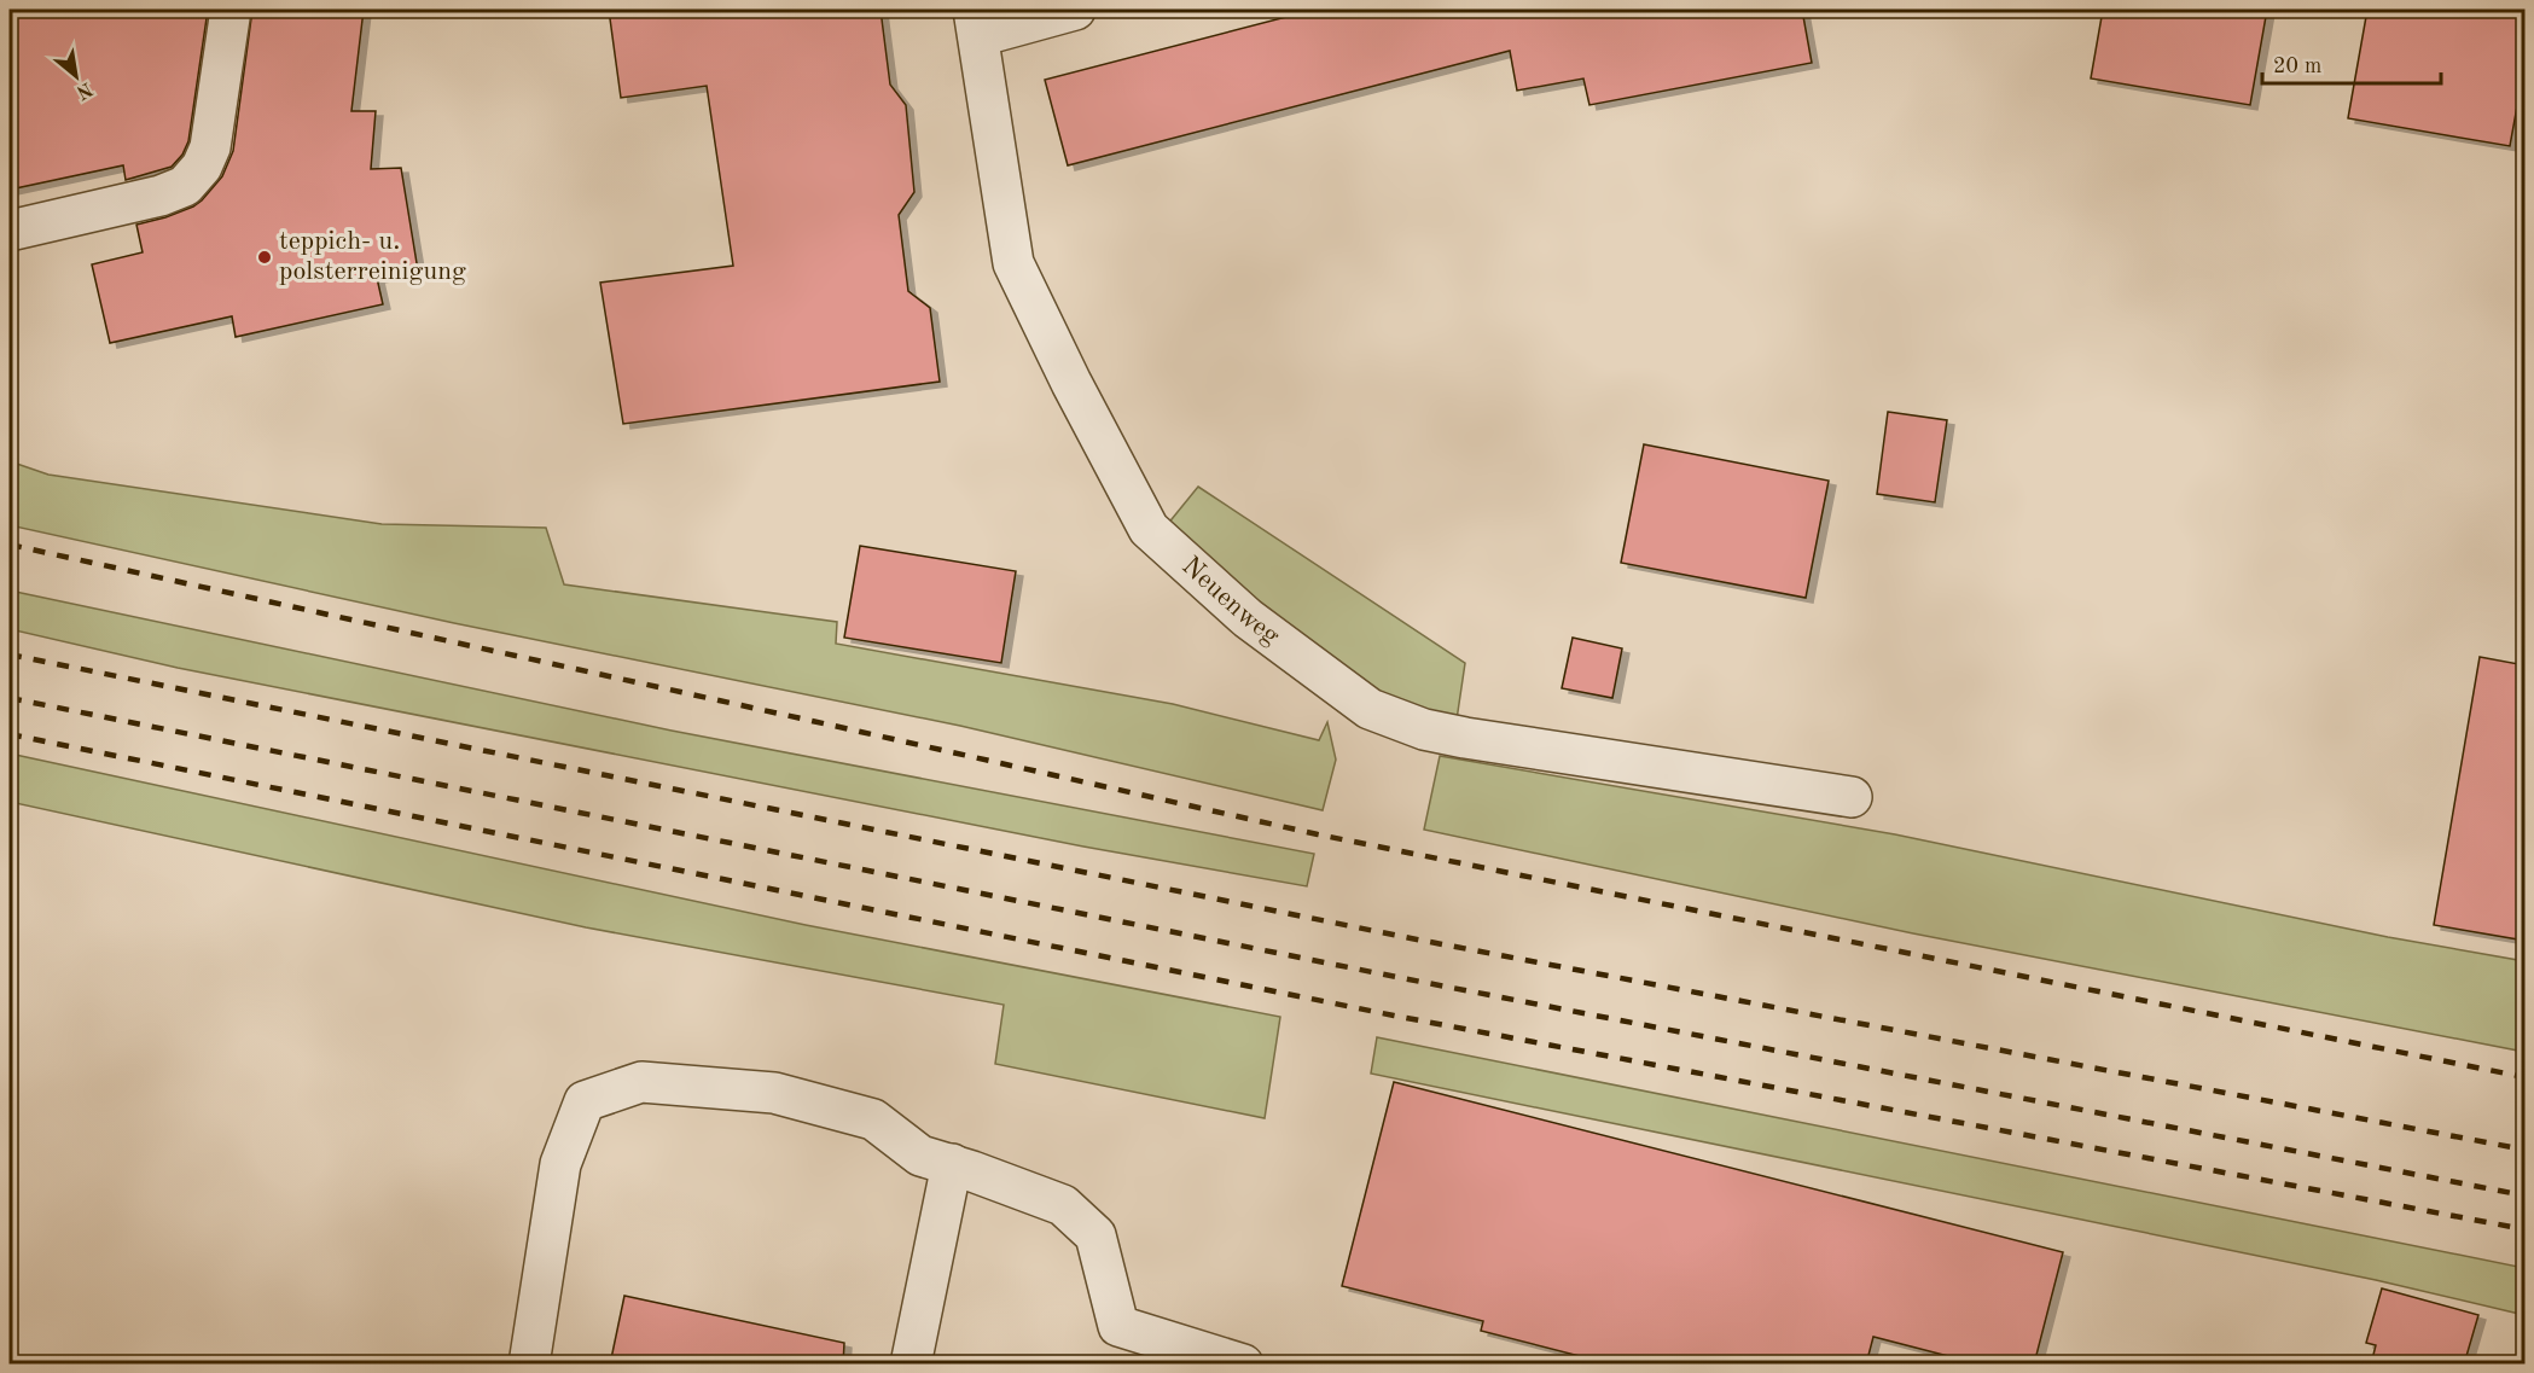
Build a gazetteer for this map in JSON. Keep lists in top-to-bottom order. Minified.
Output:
{"streets":{"street":["Neuenweg"]},"places":["teppich- u. polsterreinigung"],"scale_bar":"20 m","north":"bottom right"}
